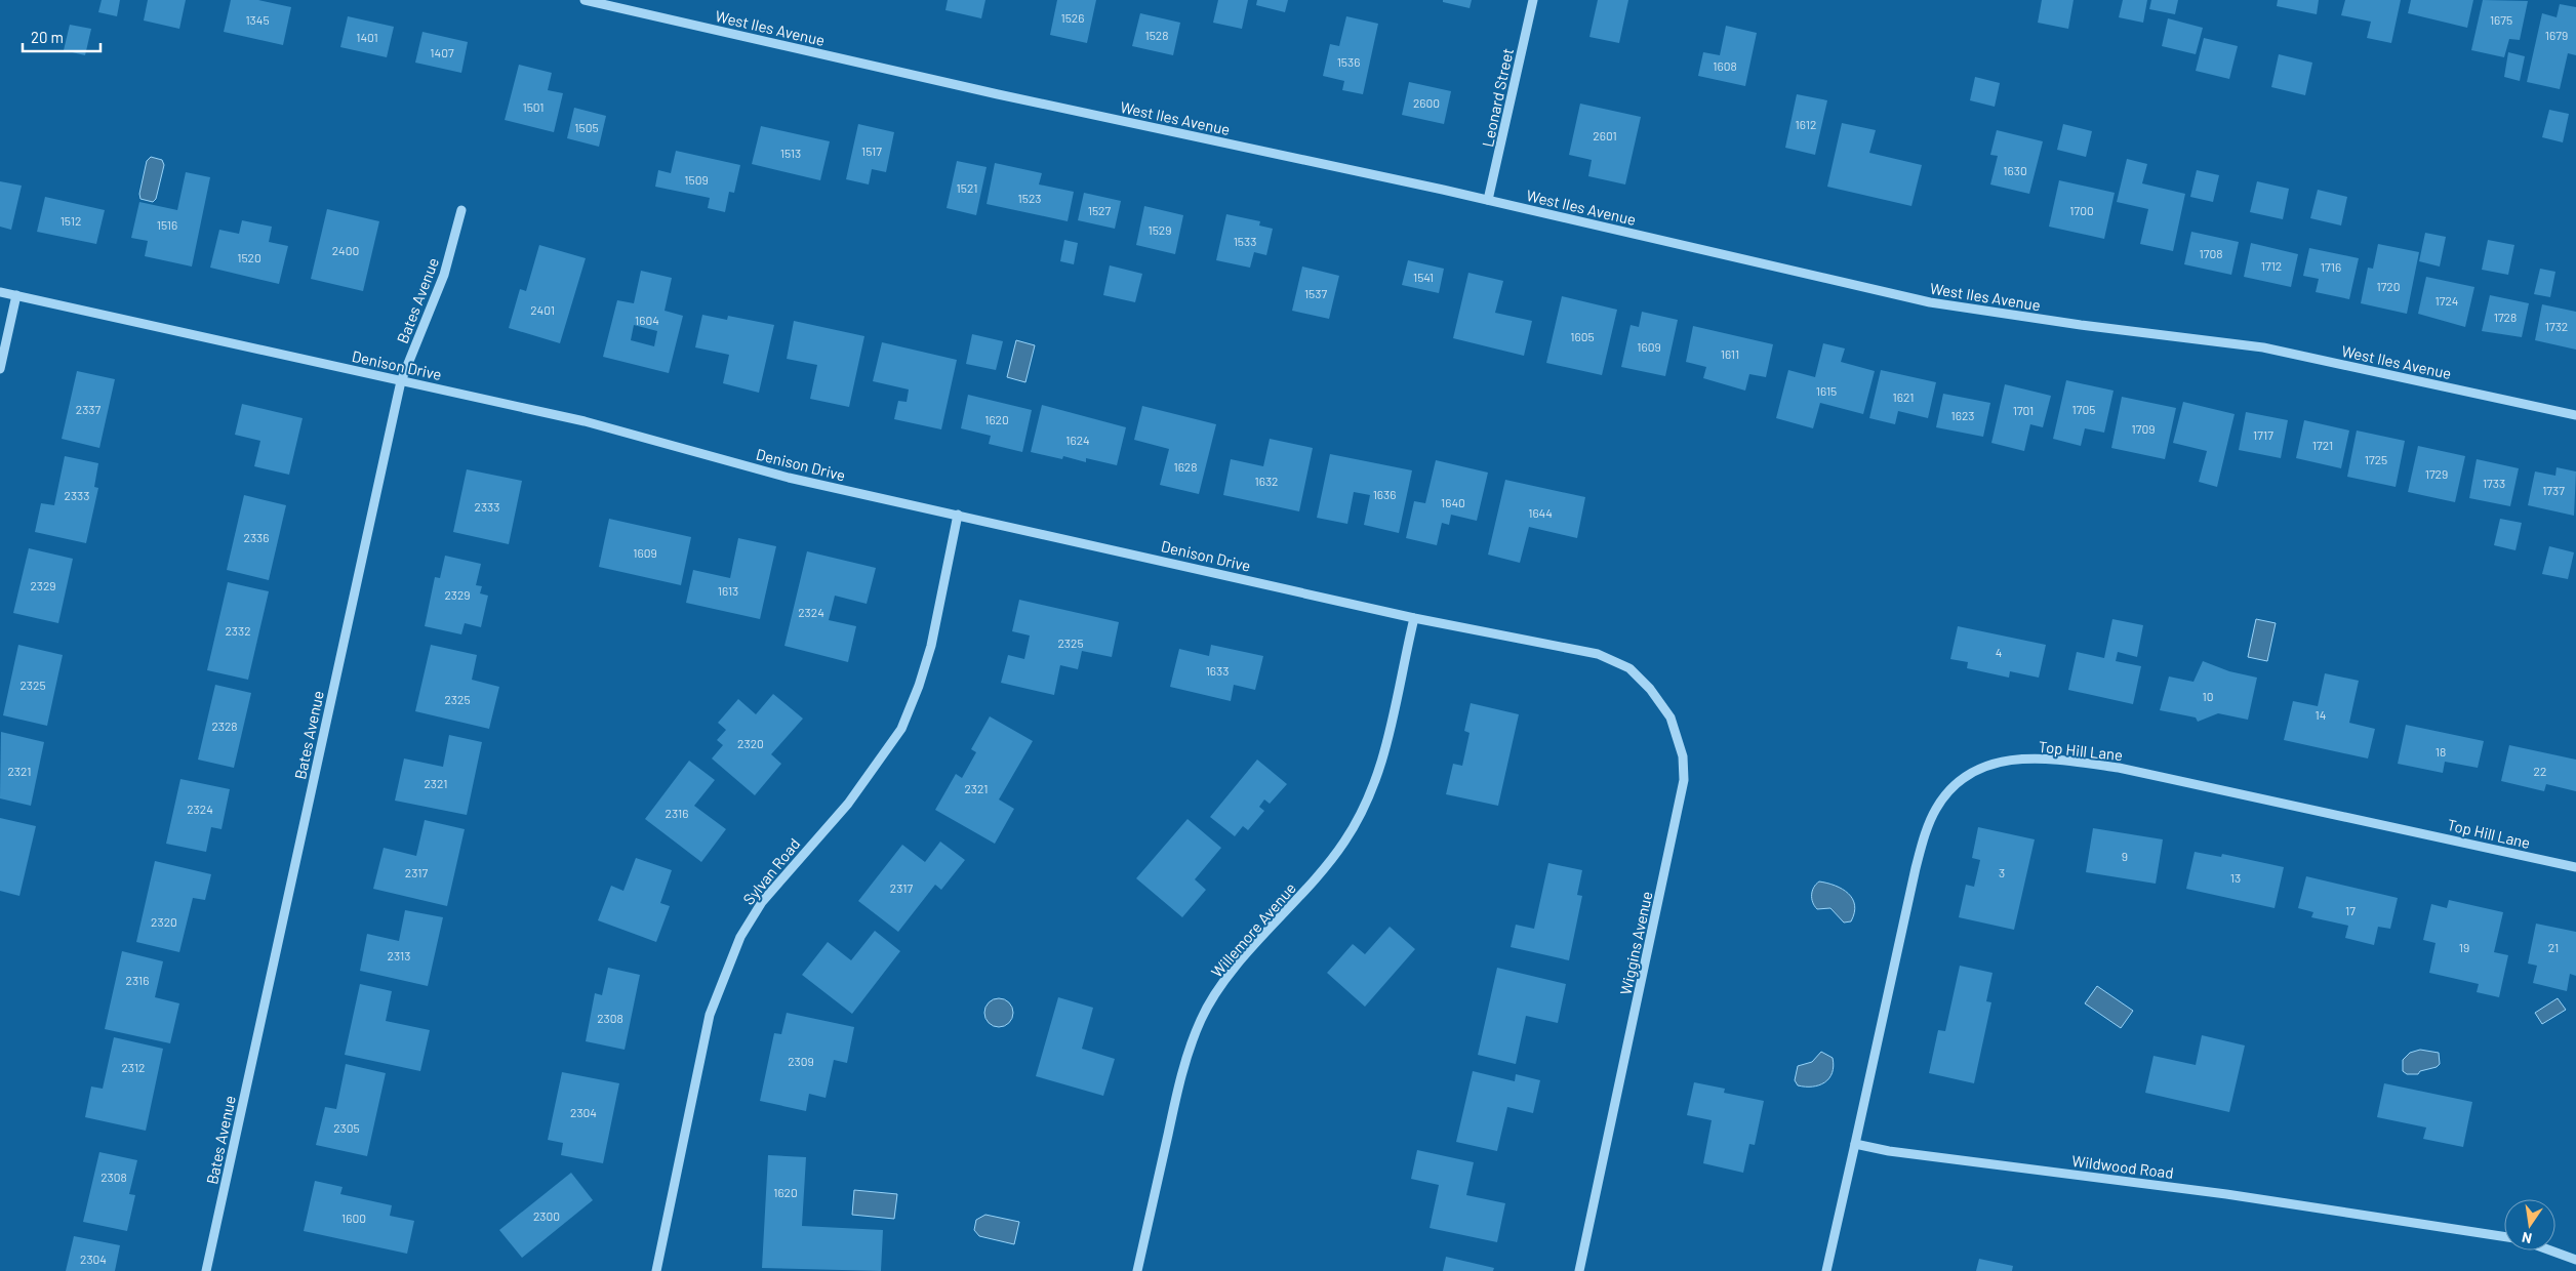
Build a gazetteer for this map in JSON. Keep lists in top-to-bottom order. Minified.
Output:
{"streets":{"street":["West Iles Avenue","Leonard Street","Bates Avenue","Denison Drive","Top Hill Lane","Sylvan Road","Willemore Avenue","Wiggins Avenue","Wildwood Road"]},"crossings":[["West Iles Avenue","Leonard Street"],["Bates Avenue","Denison Drive"],["Denison Drive","Sylvan Road"],["Denison Drive","Willemore Avenue"],["Denison Drive","Wiggins Avenue"],["Top Hill Lane","Wildwood Road"]],"house_numbers":["1526","1345","1675","1528","1679","1401","1407","1536","1608","2600","1501","1612","1505","2601","1517","1513","1630","1509","1521","1523","1527","1700","1512","1516","1529","1533","2400","1708","1520","1712","1716","1541","1720","1537","1724","2401","1728","1604","1732","1605","1609","1611","1615","1621","2337","1705","1701","1623","1620","1709","1717","1624","1721","1725","1628","1729","1632","1733","1737","1636","2333","1640","2333","1644","2336","1609","2329","1613","2329","2324","2332","2325","4","1633","2325","10","2325","14","2328","2320","18","2321","22","2321","2321","2324","2316","9","2317","3","13","2317","17","2320","19","21","2313","2316","2308","2309","2312","2304","2305","2308","1620","2300","1600","2304"],"scale_bar":"20 m","north":"bottom"}
